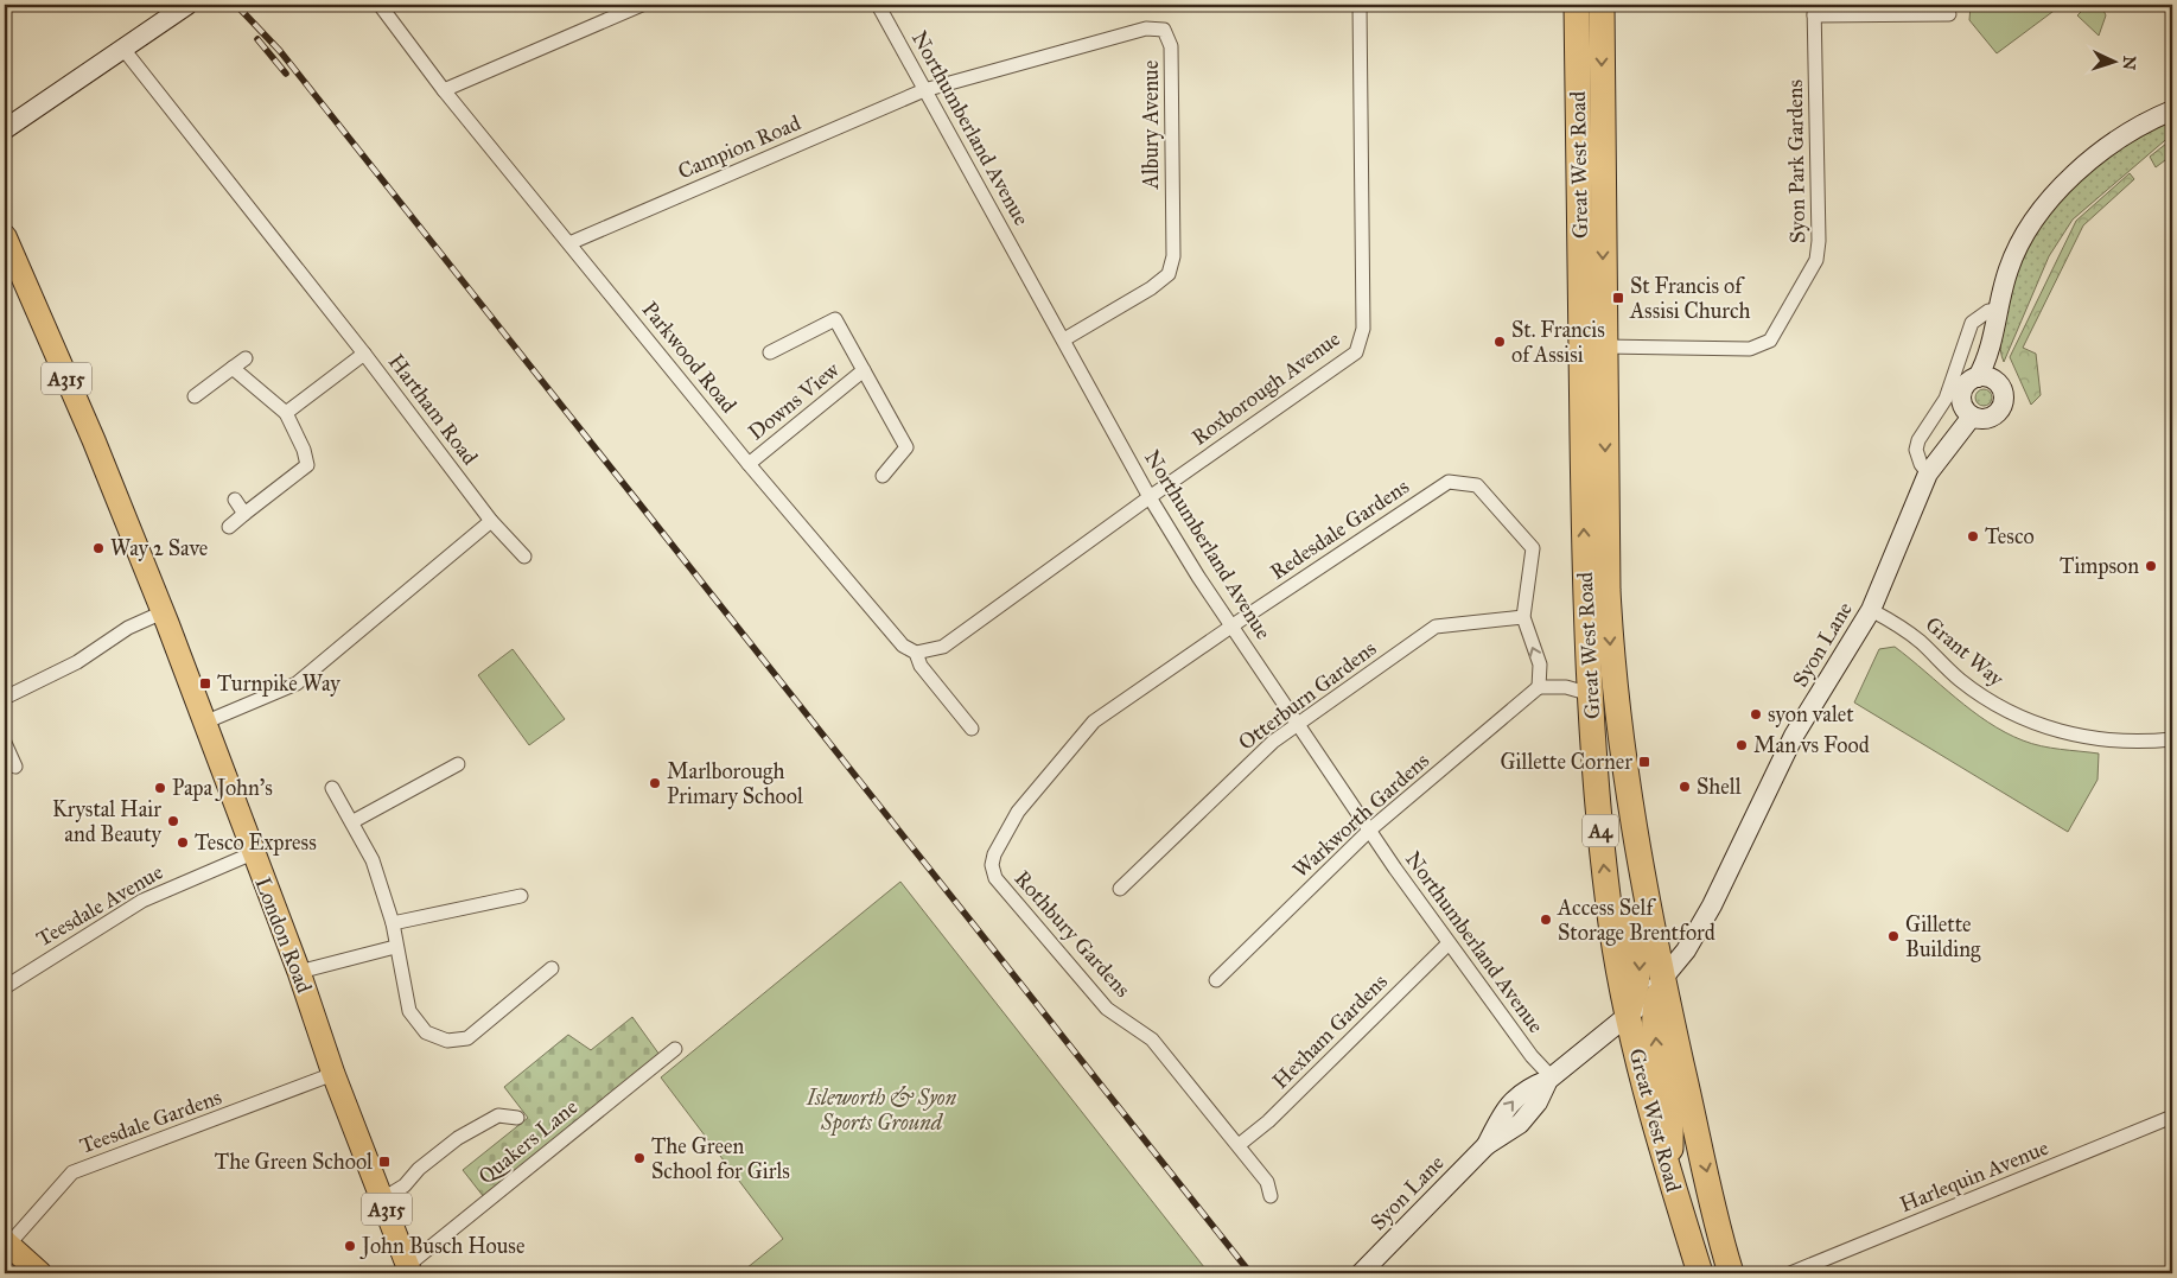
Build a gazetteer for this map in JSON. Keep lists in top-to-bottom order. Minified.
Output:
{"streets":{"highway":["Great West Road","A4"],"main road":["A315","Syon Lane","London Road"],"street":["Albury Avenue","Northumberland Avenue","Campion Road","Syon Park Gardens","Parkwood Road","Roxborough Avenue","Downs View","Hartham Road","Redesdale Gardens","Grant Way","Otterburn Gardens","Warkworth Gardens","Teesdale Avenue","Rothbury Gardens","Hexham Gardens","Teesdale Gardens","Quakers Lane","Harlequin Avenue"]},"crossings":[["Albury Avenue","Northumberland Avenue"],["Albury Avenue","Campion Road"],["Northumberland Avenue","Campion Road"],["Northumberland Avenue","Roxborough Avenue"],["Northumberland Avenue","Redesdale Gardens"],["Northumberland Avenue","Syon Lane"],["Northumberland Avenue","Otterburn Gardens"],["Northumberland Avenue","Warkworth Gardens"],["Northumberland Avenue","Hexham Gardens"],["Campion Road","Parkwood Road"],["Syon Park Gardens","Great West Road"],["Great West Road","Syon Lane"],["Great West Road","A4"],["Parkwood Road","Roxborough Avenue"],["Parkwood Road","Downs View"],["Redesdale Gardens","Otterburn Gardens"],["Redesdale Gardens","Warkworth Gardens"],["Redesdale Gardens","Rothbury Gardens"],["Syon Lane","Grant Way"],["Syon Lane","A4"],["Teesdale Avenue","London Road"],["Rothbury Gardens","Hexham Gardens"],["London Road","Teesdale Gardens"],["London Road","Quakers Lane"]],"parks":["Isleworth & Syon Sports Ground"],"places":{"transit":["St Francis of Assisi Church","Turnpike Way","Gillette Corner","The Green School"],"other":["St. Francis of Assisi","Tesco","Way 2 Save","Timpson","syon valet","Man vs Food","Marlborough Primary School","Shell","Papa John's","Krystal Hair and Beauty","Tesco Express","Access Self Storage Brentford","Gillette Building","The Green School for Girls","John Busch House"]},"north":"right"}
